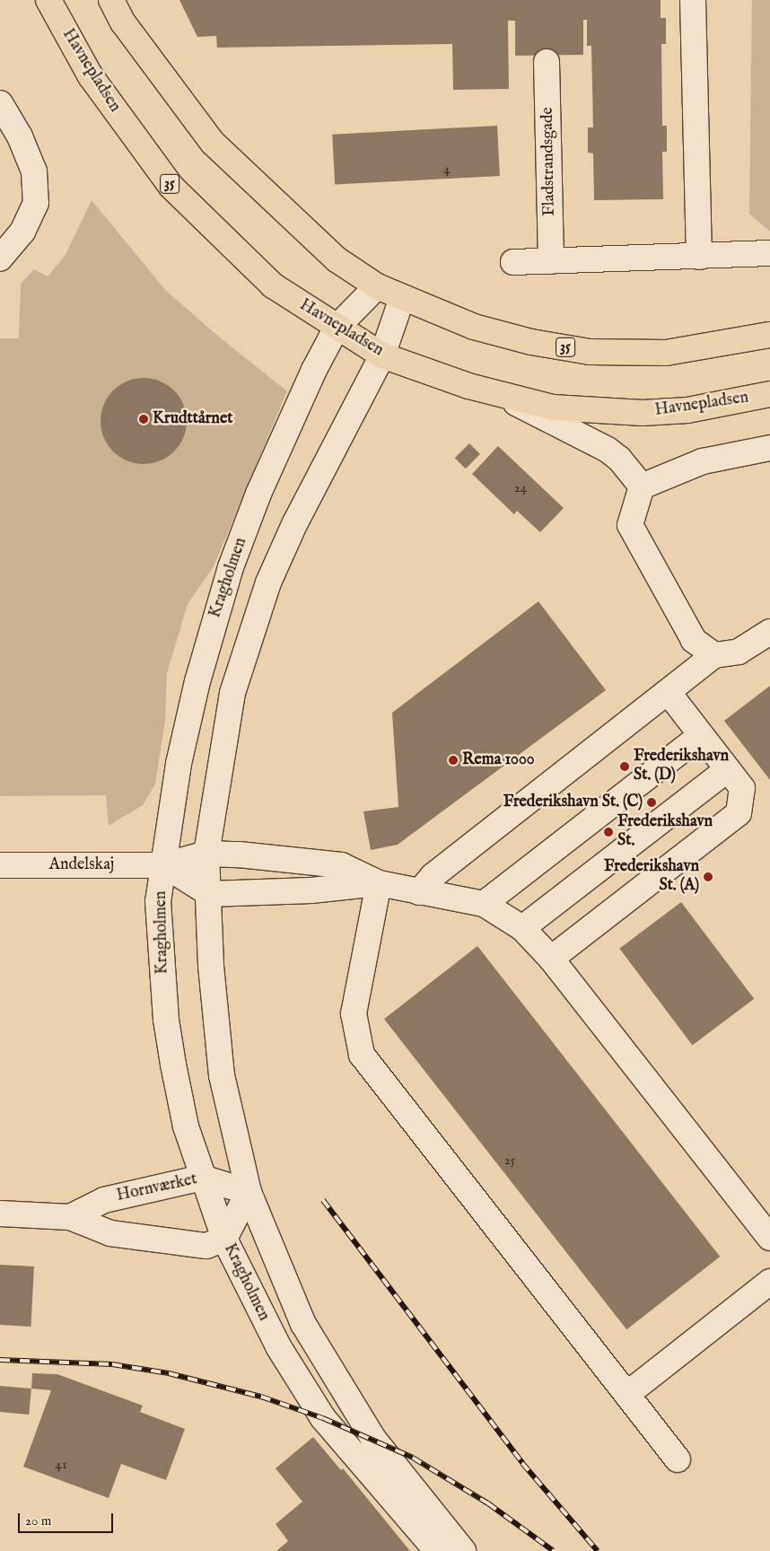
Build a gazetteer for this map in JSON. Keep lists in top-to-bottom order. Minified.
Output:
{"streets":{"main road":["Havnepladsen","35"],"street":["Fladstrandsgade","Kragholmen","Andelskaj","Hornværket"]},"crossings":[["Havnepladsen","Kragholmen"],["35","Kragholmen"],["Kragholmen","Andelskaj"],["Kragholmen","Hornværket"]],"places":["Krudttårnet","Rema 1000","Frederikshavn St. (D)","Frederikshavn St. (C)","Frederikshavn St.","Frederikshavn St. (A)"],"house_numbers":["4","24","25","41"],"scale_bar":"20 m"}
